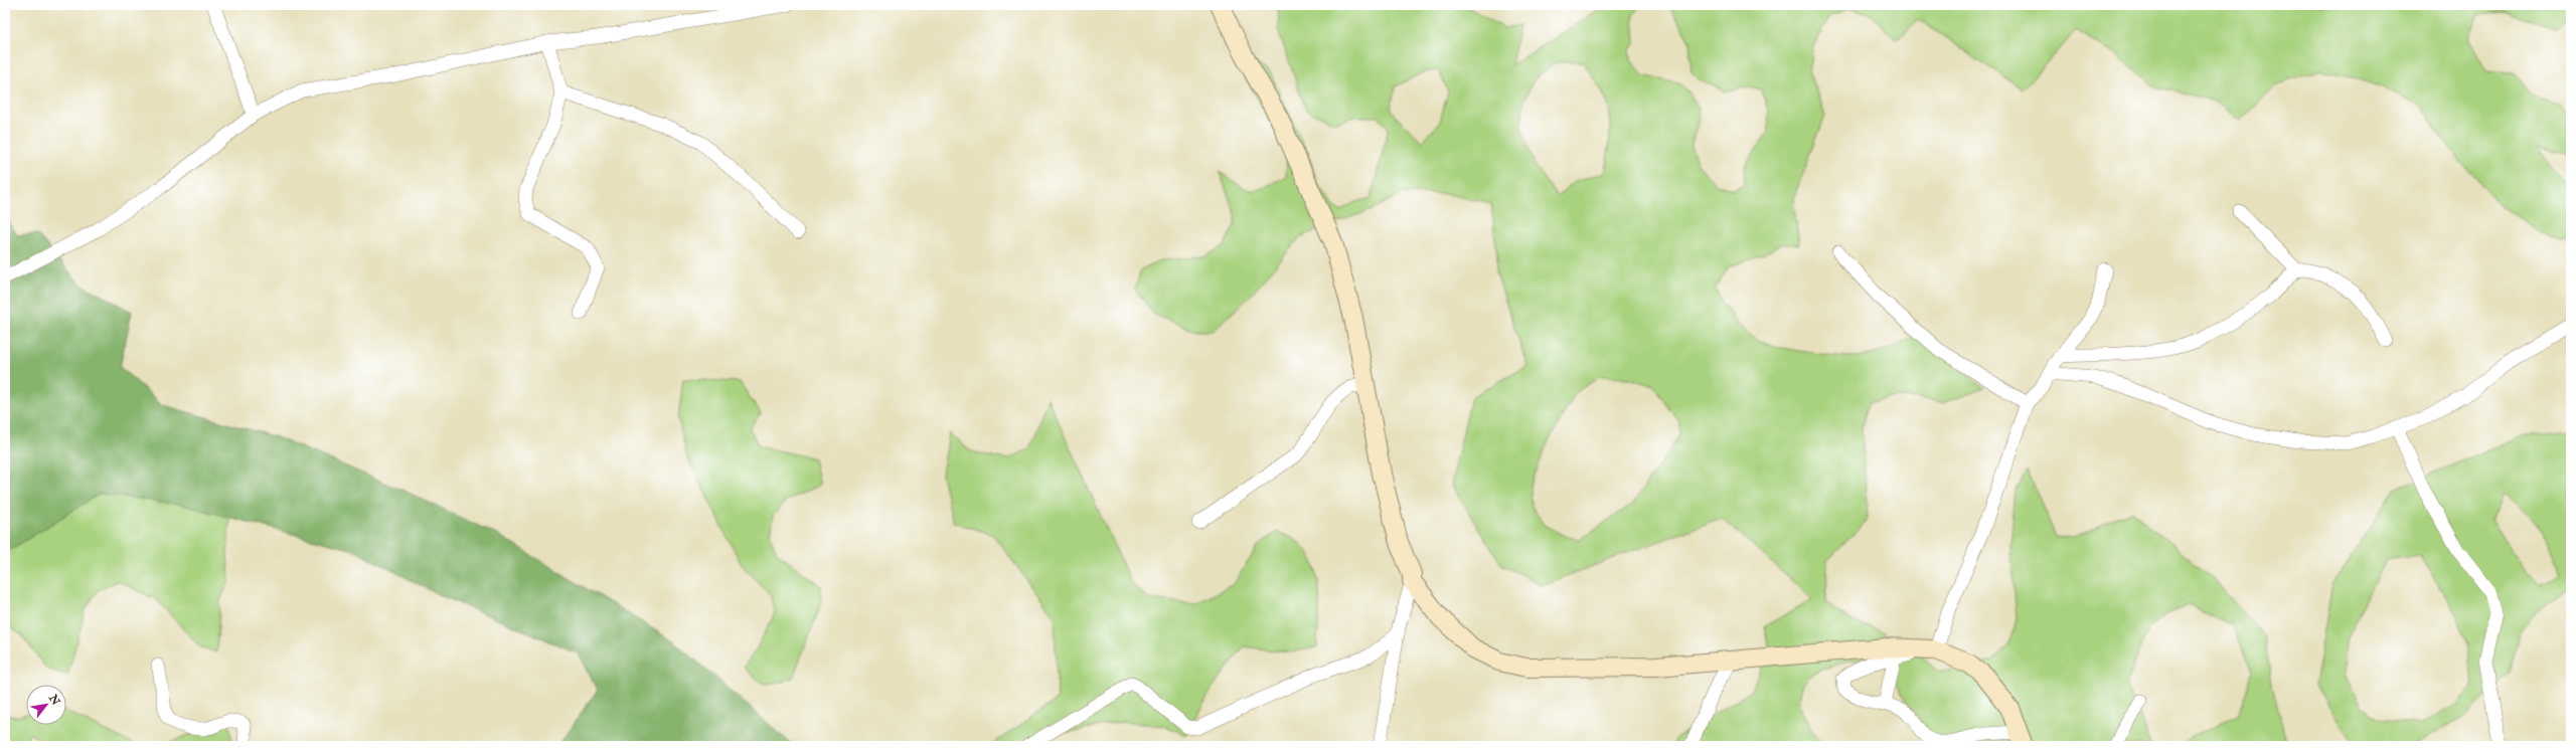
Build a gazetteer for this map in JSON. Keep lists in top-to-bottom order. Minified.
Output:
{"north":"top right"}
